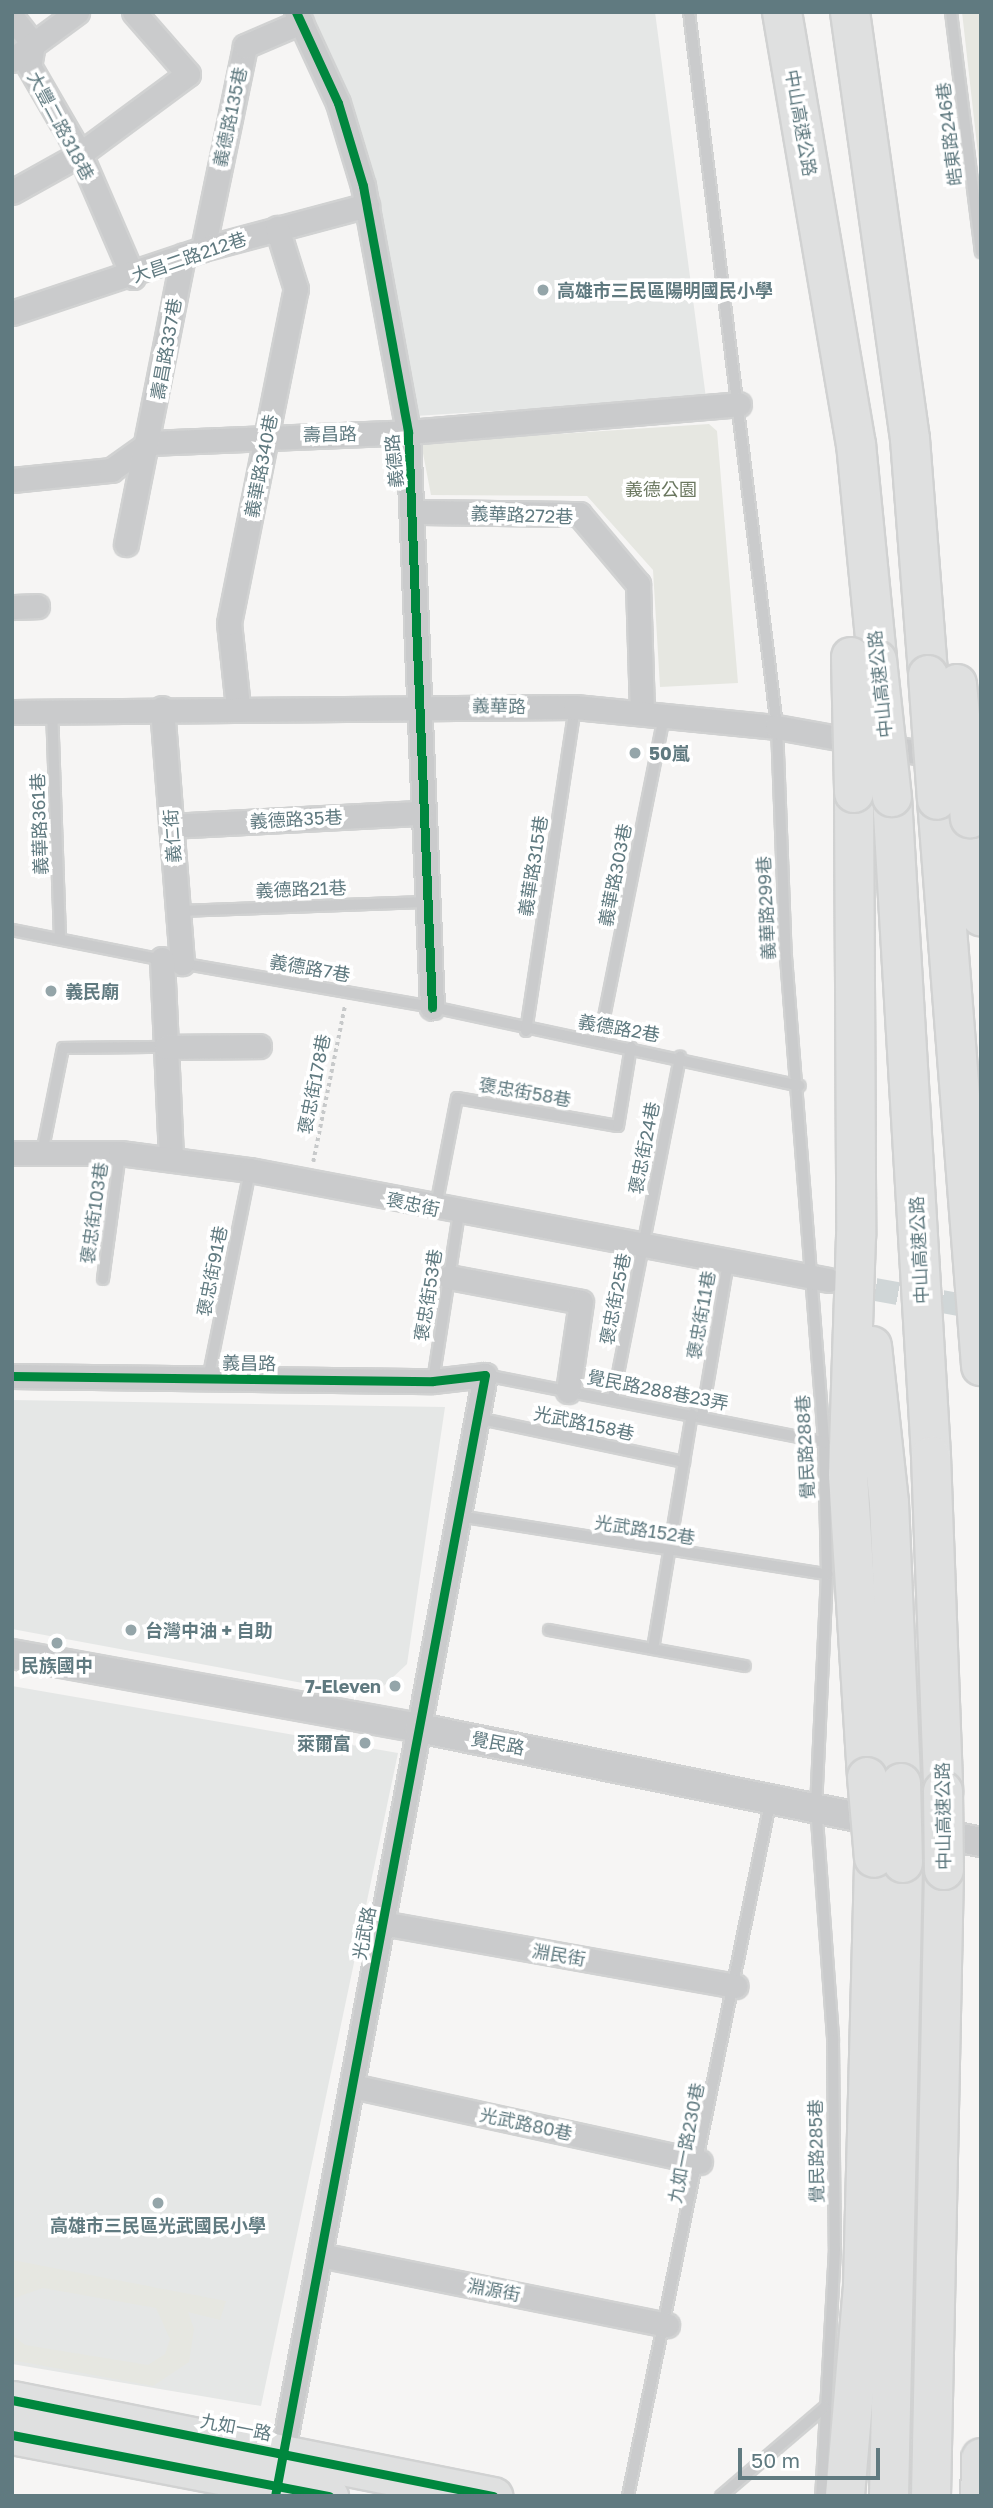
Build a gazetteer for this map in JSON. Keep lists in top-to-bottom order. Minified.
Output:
{"streets":{"highway":["中山高速公路"],"main road":["九如一路"],"street":["義德路135巷","大豐二路318巷","大昌二路212巷","壽昌路337巷","壽昌路","義德路","義華路340巷","義華路272巷","義華路","義德路35巷","義仁街","褒忠街","義昌路","覺民路","光武路","淵民街","光武路80巷","淵源街"],"lane":["皓東路246巷","義華路361巷","義華路315巷","義華路303巷","義德路21巷","義華路299巷","義德路7巷","義德路2巷","褒忠街58巷","褒忠街24巷","褒忠街103巷","褒忠街91巷","褒忠街53巷","褒忠街25巷","褒忠街11巷","覺民路288巷23弄","光武路158巷","覺民路288巷","光武路152巷","九如一路230巷","覺民路285巷"],"path":["褒忠街178巷"]},"crossings":[["義德路135巷","大昌二路212巷"],["義德路135巷","壽昌路337巷"],["義德路135巷","義德路"],["大豐二路318巷","大昌二路212巷"],["大昌二路212巷","壽昌路337巷"],["大昌二路212巷","義德路"],["大昌二路212巷","義華路340巷"],["壽昌路337巷","壽昌路"],["壽昌路","義德路"],["壽昌路","義華路340巷"],["壽昌路","義華路299巷"],["義德路","義華路272巷"],["義德路","義華路"],["義德路","義德路35巷"],["義德路","義德路21巷"],["義德路","義德路7巷"],["義德路","義德路2巷"],["義華路340巷","義華路"],["義華路272巷","義華路"],["義華路272巷","義華路303巷"],["義華路","義華路361巷"],["義華路","義仁街"],["義華路","義華路315巷"],["義華路","義華路303巷"],["義華路","義華路299巷"],["義德路35巷","義仁街"],["義仁街","義德路21巷"],["義仁街","義德路7巷"],["義仁街","褒忠街"],["義華路315巷","義德路2巷"],["義華路303巷","義德路2巷"],["義華路299巷","義德路2巷"],["義華路299巷","覺民路288巷"],["義德路7巷","義德路2巷"],["義德路7巷","褒忠街178巷"],["義德路2巷","褒忠街58巷"],["義德路2巷","褒忠街24巷"],["義德路2巷","覺民路288巷"],["褒忠街178巷","褒忠街"],["褒忠街58巷","褒忠街"],["褒忠街24巷","褒忠街"],["褒忠街24巷","褒忠街25巷"],["褒忠街","褒忠街103巷"],["褒忠街","褒忠街91巷"],["褒忠街","褒忠街53巷"],["褒忠街","褒忠街25巷"],["褒忠街","褒忠街11巷"],["褒忠街","覺民路288巷"],["褒忠街91巷","義昌路"],["褒忠街53巷","義昌路"],["褒忠街25巷","覺民路288巷23弄"],["褒忠街11巷","覺民路288巷23弄"],["褒忠街11巷","光武路158巷"],["褒忠街11巷","光武路152巷"],["義昌路","覺民路288巷23弄"],["義昌路","光武路"],["覺民路288巷23弄","覺民路288巷"],["覺民路288巷23弄","光武路"],["光武路158巷","光武路"],["覺民路288巷","光武路152巷"],["覺民路288巷","覺民路"],["覺民路288巷","覺民路285巷"],["光武路152巷","光武路"],["覺民路","光武路"],["覺民路","九如一路230巷"],["覺民路","覺民路285巷"],["光武路","淵民街"],["光武路","光武路80巷"],["光武路","淵源街"],["光武路","九如一路"],["淵民街","九如一路230巷"],["光武路80巷","九如一路230巷"],["九如一路230巷","淵源街"]],"parks":["義德公園"],"places":["高雄市三民區陽明國民小學","50嵐","義民廟","台灣中油 + 自助","民族國中","7-Eleven","萊爾富","高雄市三民區光武國民小學"],"scale_bar":"50 m"}
